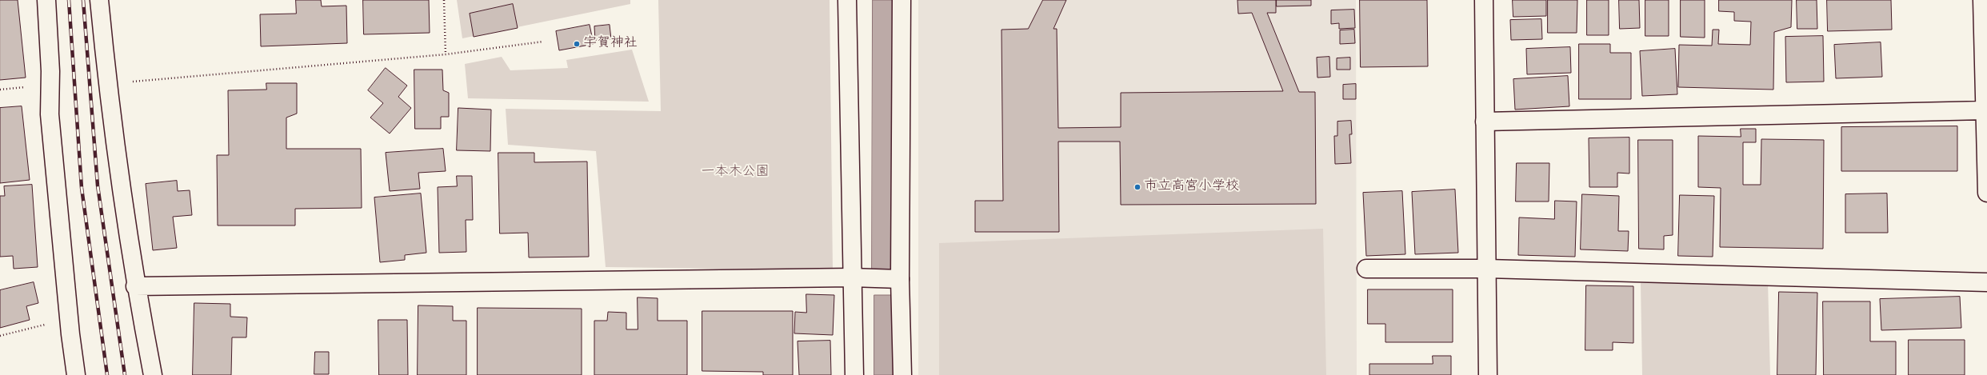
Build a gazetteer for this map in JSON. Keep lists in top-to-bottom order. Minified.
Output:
{"parks":["一本木公園"],"places":["宇賀神社","市立高宮小学校"]}
